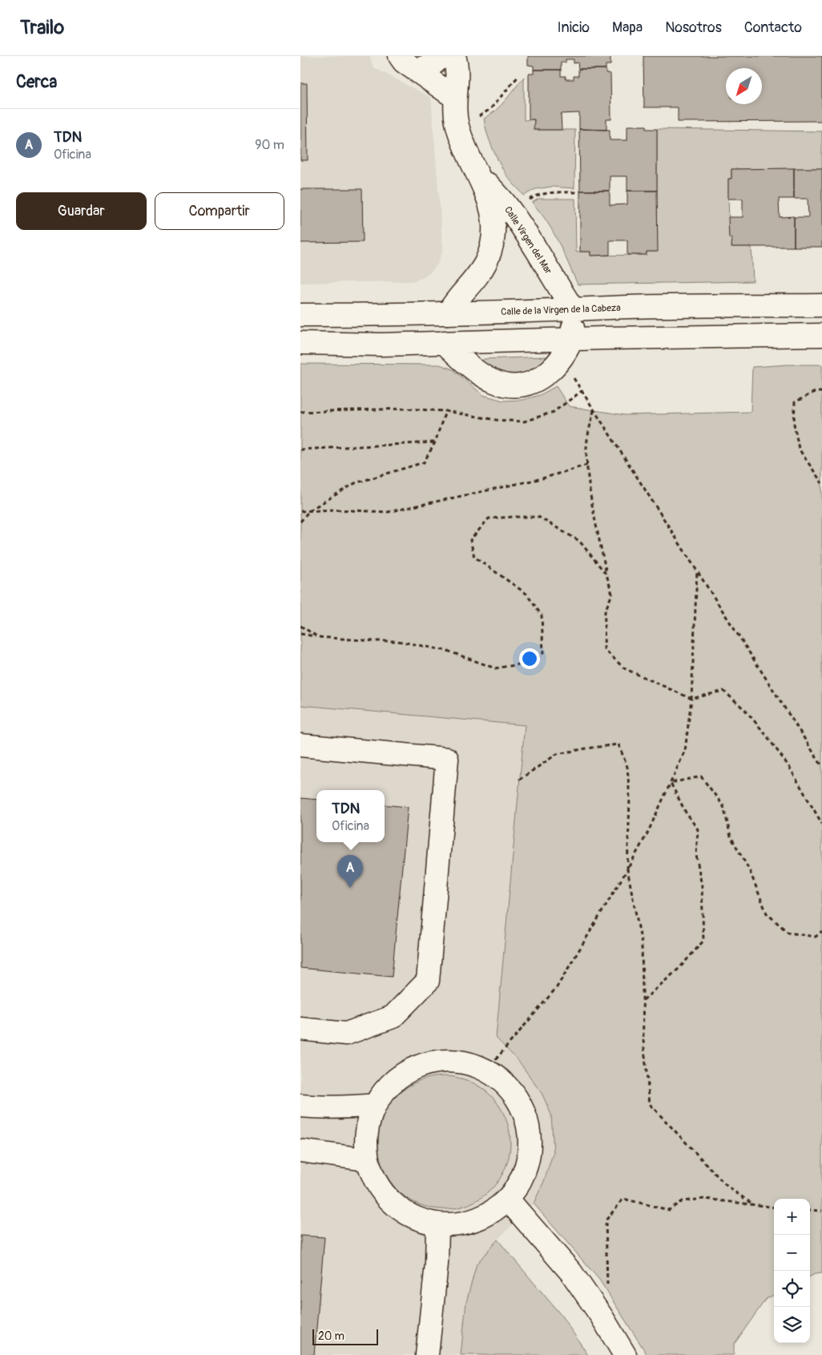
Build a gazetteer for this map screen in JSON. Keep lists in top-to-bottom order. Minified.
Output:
{"streets":{"main road":["Calle Virgen del Mar","Calle de la Virgen de la Cabeza"]},"crossings":[["Calle Virgen del Mar","Calle de la Virgen de la Cabeza"]],"scale_bar":"20 m","north":"bottom left","page":{"header":"Trailo","nav":["Inicio","Mapa","Nosotros","Contacto"],"heading":"Cerca","list":[{"mark":"A","name":"TDN","note":"Oficina","value":"90 m"}],"buttons":["Guardar","Compartir"],"popup":["TDN","Oficina"],"pins":"A","map_buttons":["+","−"],"scale":"20 m"}}
